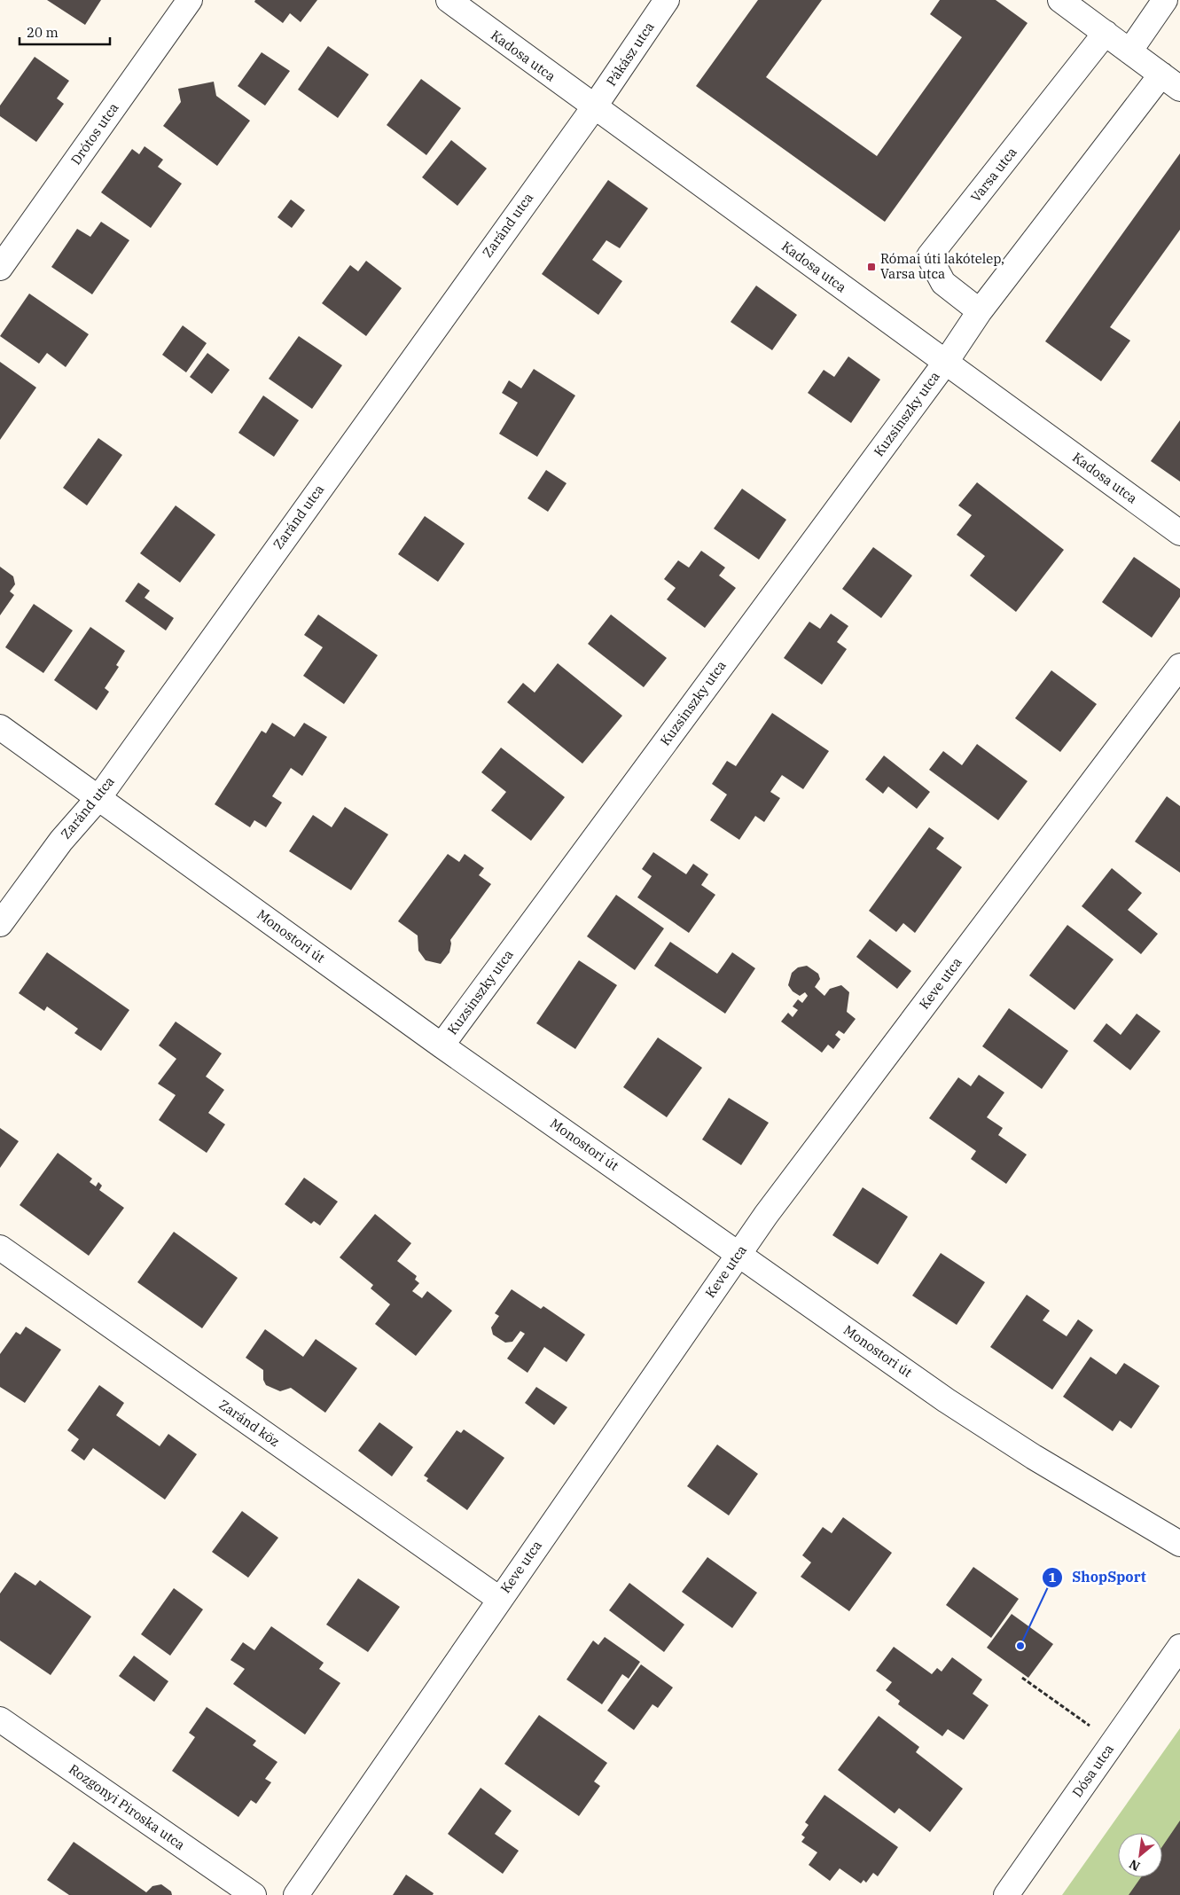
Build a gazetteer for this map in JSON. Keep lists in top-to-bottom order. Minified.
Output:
{"streets":{"street":["Pákász utca","Kadosa utca","Drótos utca","Varsa utca","Zaránd utca","Kuzsinszky utca","Monostori út","Keve utca","Zaránd köz","Dósa utca","Rozgonyi Piroska utca"]},"crossings":[["Pákász utca","Kadosa utca"],["Pákász utca","Zaránd utca"],["Kadosa utca","Zaránd utca"],["Kadosa utca","Kuzsinszky utca"],["Zaránd utca","Monostori út"],["Kuzsinszky utca","Monostori út"],["Monostori út","Keve utca"],["Keve utca","Zaránd köz"]],"places":{"transit":["Római úti lakótelep, Varsa utca"],"other":["ShopSport"]},"scale_bar":"20 m","north":"bottom left"}
